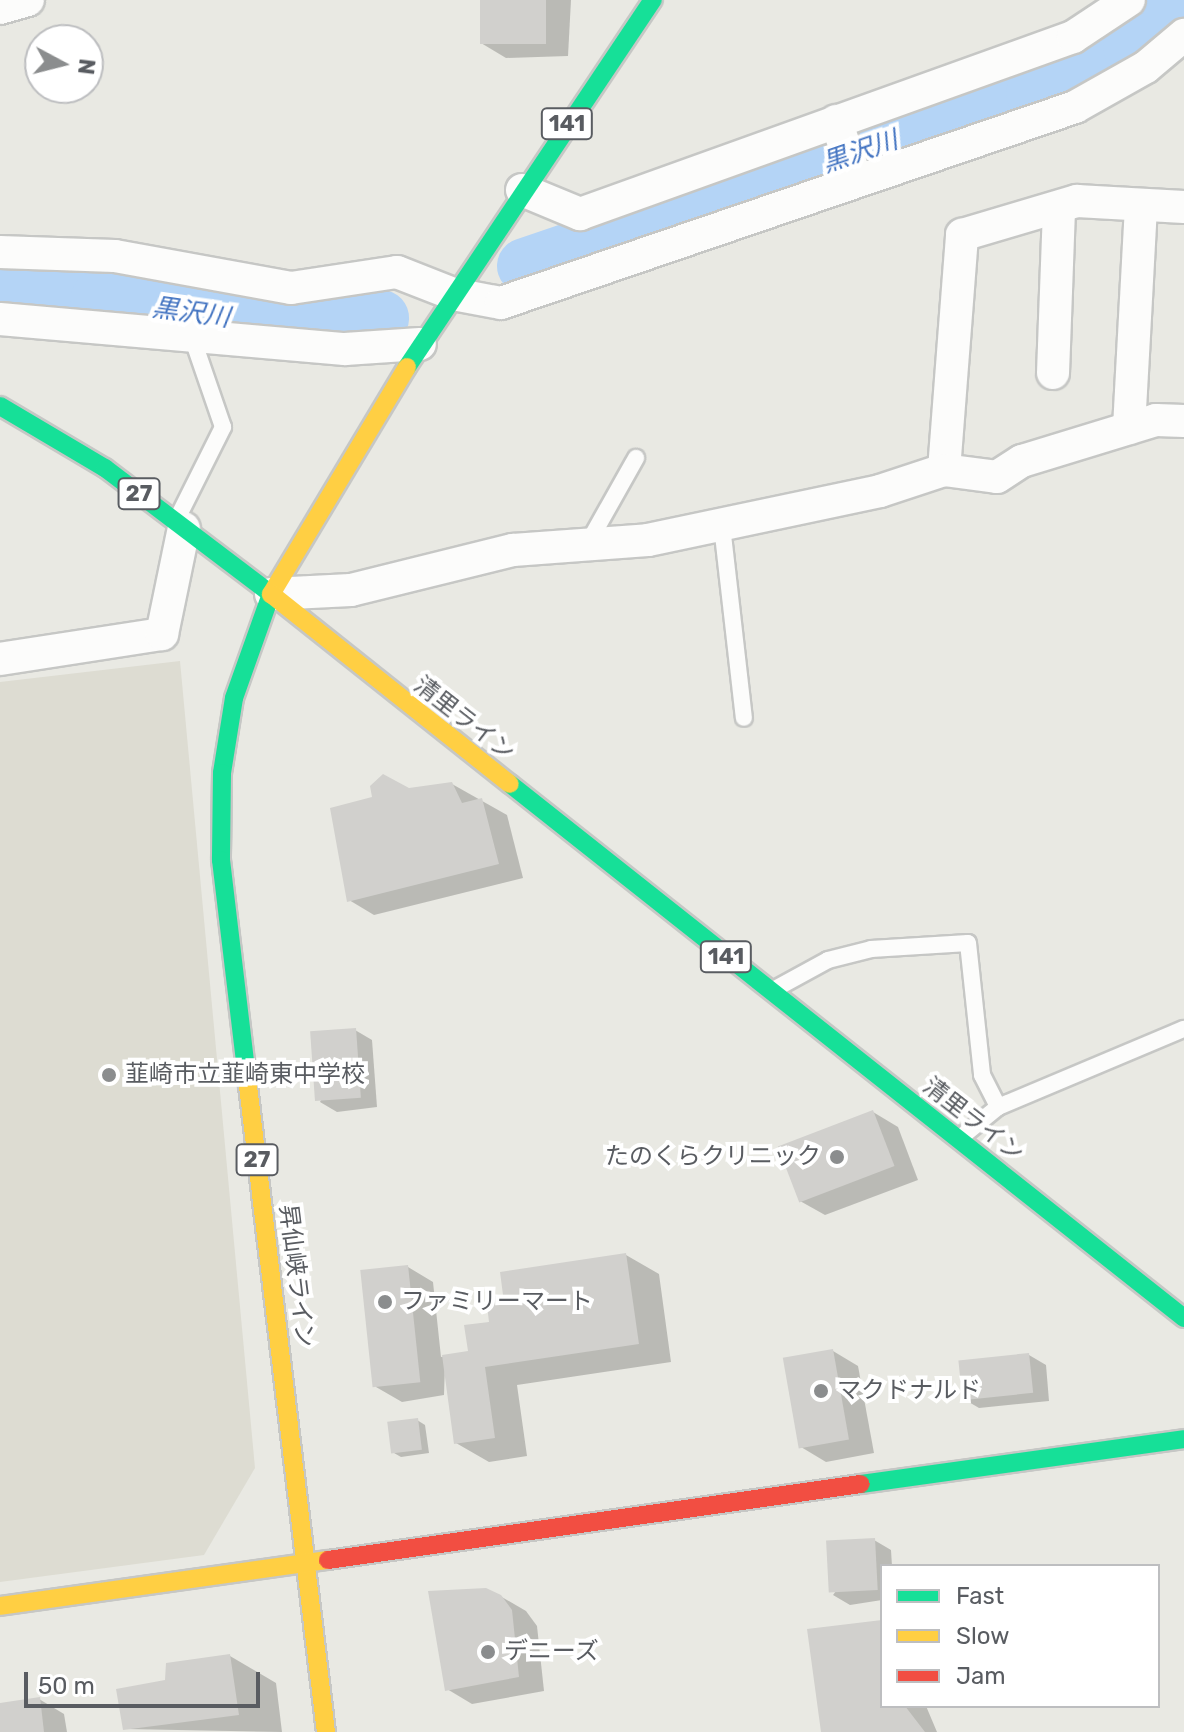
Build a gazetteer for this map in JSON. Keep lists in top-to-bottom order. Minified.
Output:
{"streets":{"main road":["141","27","清里ライン","昇仙峡ライン"]},"crossings":[["141","27"],["141","清里ライン"],["141","昇仙峡ライン"],["27","清里ライン"],["27","昇仙峡ライン"],["清里ライン","昇仙峡ライン"]],"water":["黒沢川"],"places":["韮崎市立韮崎東中学校","たのくらクリニック","ファミリーマート","マクドナルド","デニーズ"],"legend":["Fast","Slow","Jam"],"scale_bar":"50 m","north":"right"}
